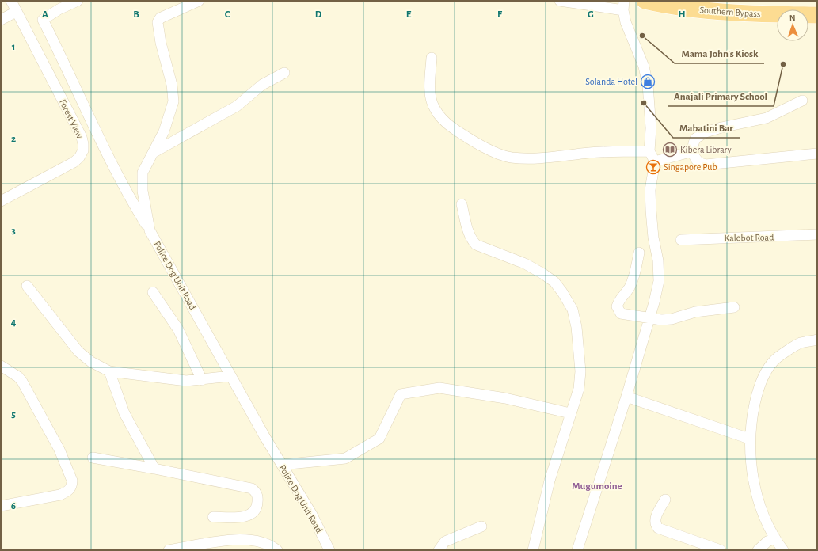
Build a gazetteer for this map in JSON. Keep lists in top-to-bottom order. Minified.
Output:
{"streets":{"highway":["Southern Bypass"],"street":["Forest View","Kalobot Road","Police Dog Unit Road"]},"districts":["Mugumoine"],"places":{"other":["Mama John's Kiosk","Anajali Primary School","Mabatini Bar"],"shop":["Solanda Hotel"],"library":["Kibera Library"],"bar":["Singapore Pub"]},"north":"top","grid":{"columns":["A","B","C","D","E","F","G","H"],"rows":["1","2","3","4","5","6"]}}
